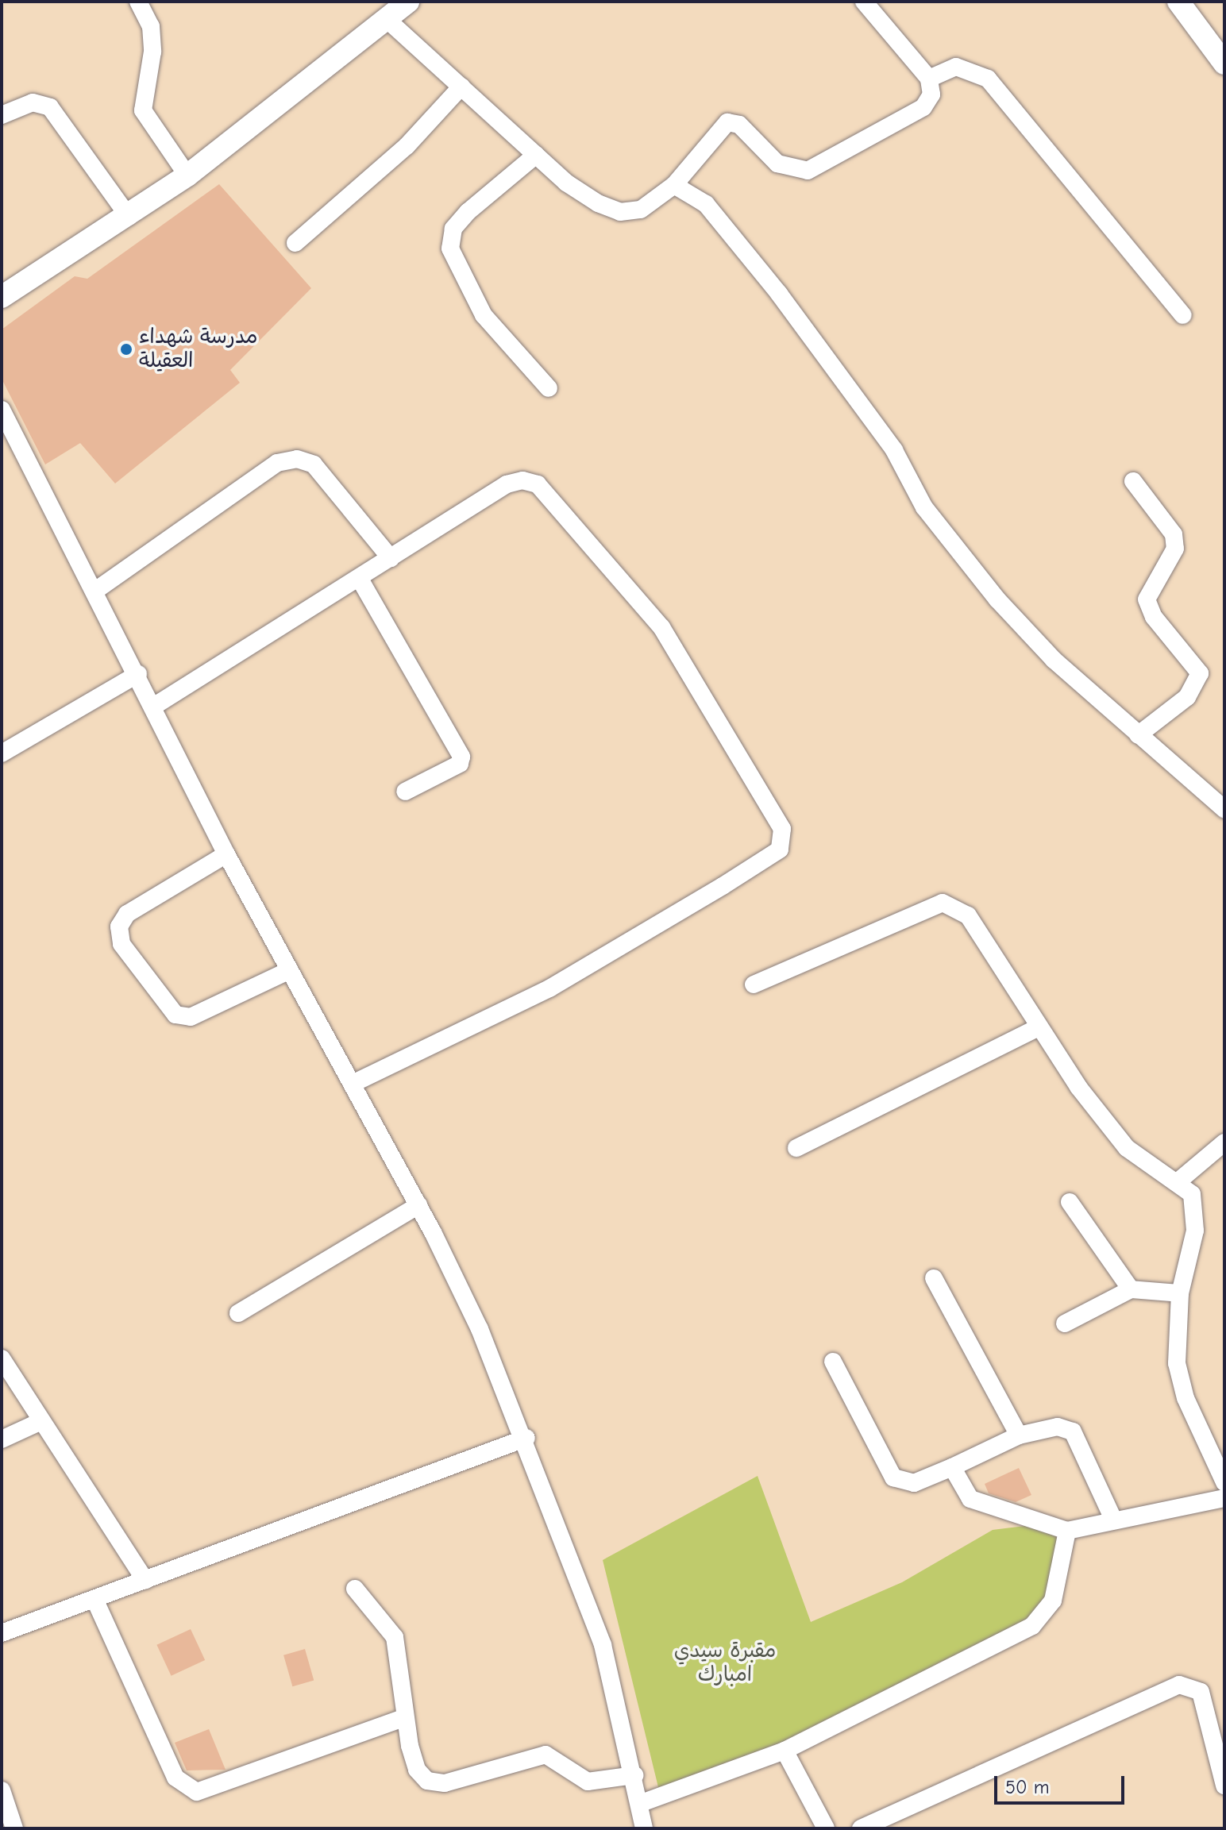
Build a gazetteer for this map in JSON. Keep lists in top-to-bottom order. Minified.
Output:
{"parks":["مقبرة سيدي امبارك"],"places":["مدرسة شهداء العقيلة"],"scale_bar":"50 m"}
